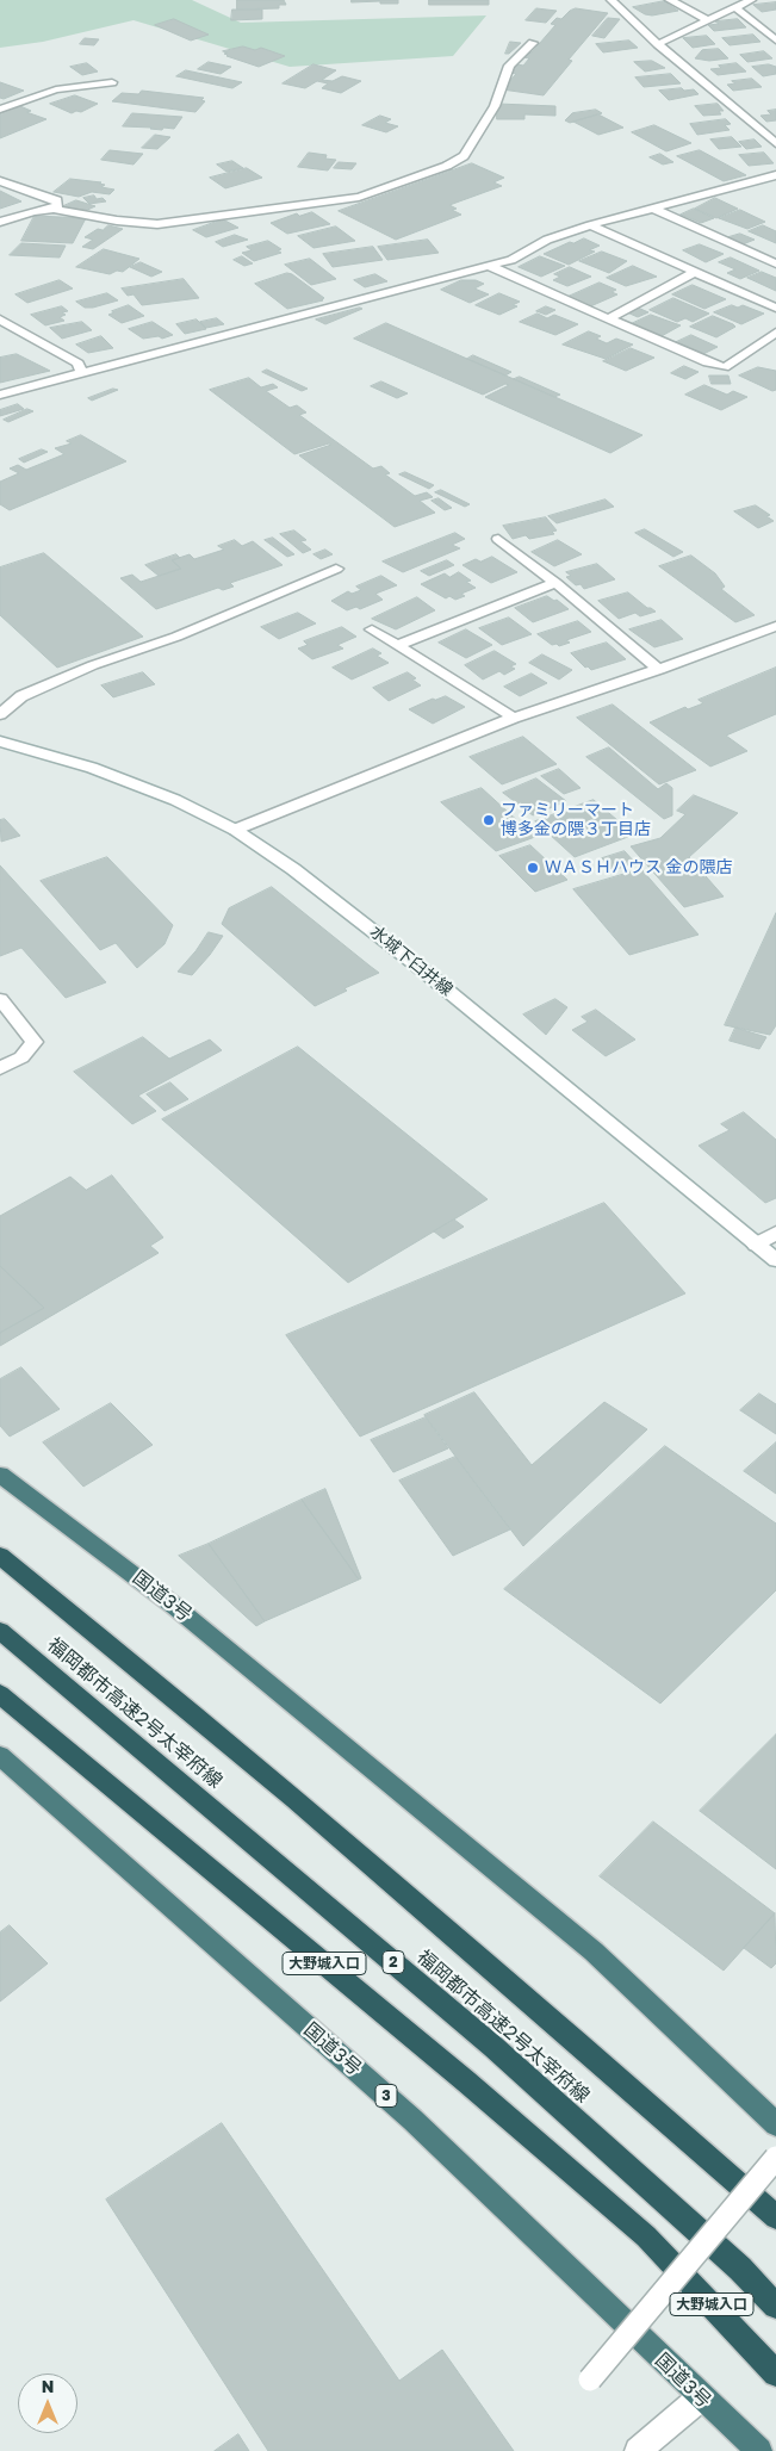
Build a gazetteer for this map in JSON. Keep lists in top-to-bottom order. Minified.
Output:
{"streets":{"highway":["国道3号","福岡都市高速2号太宰府線","2","大野城入口","3"],"street":["水城下臼井線"]},"places":["ファミリーマート 博多金の隈３丁目店","ＷＡＳＨハウス 金の隈店"],"north":"top"}
